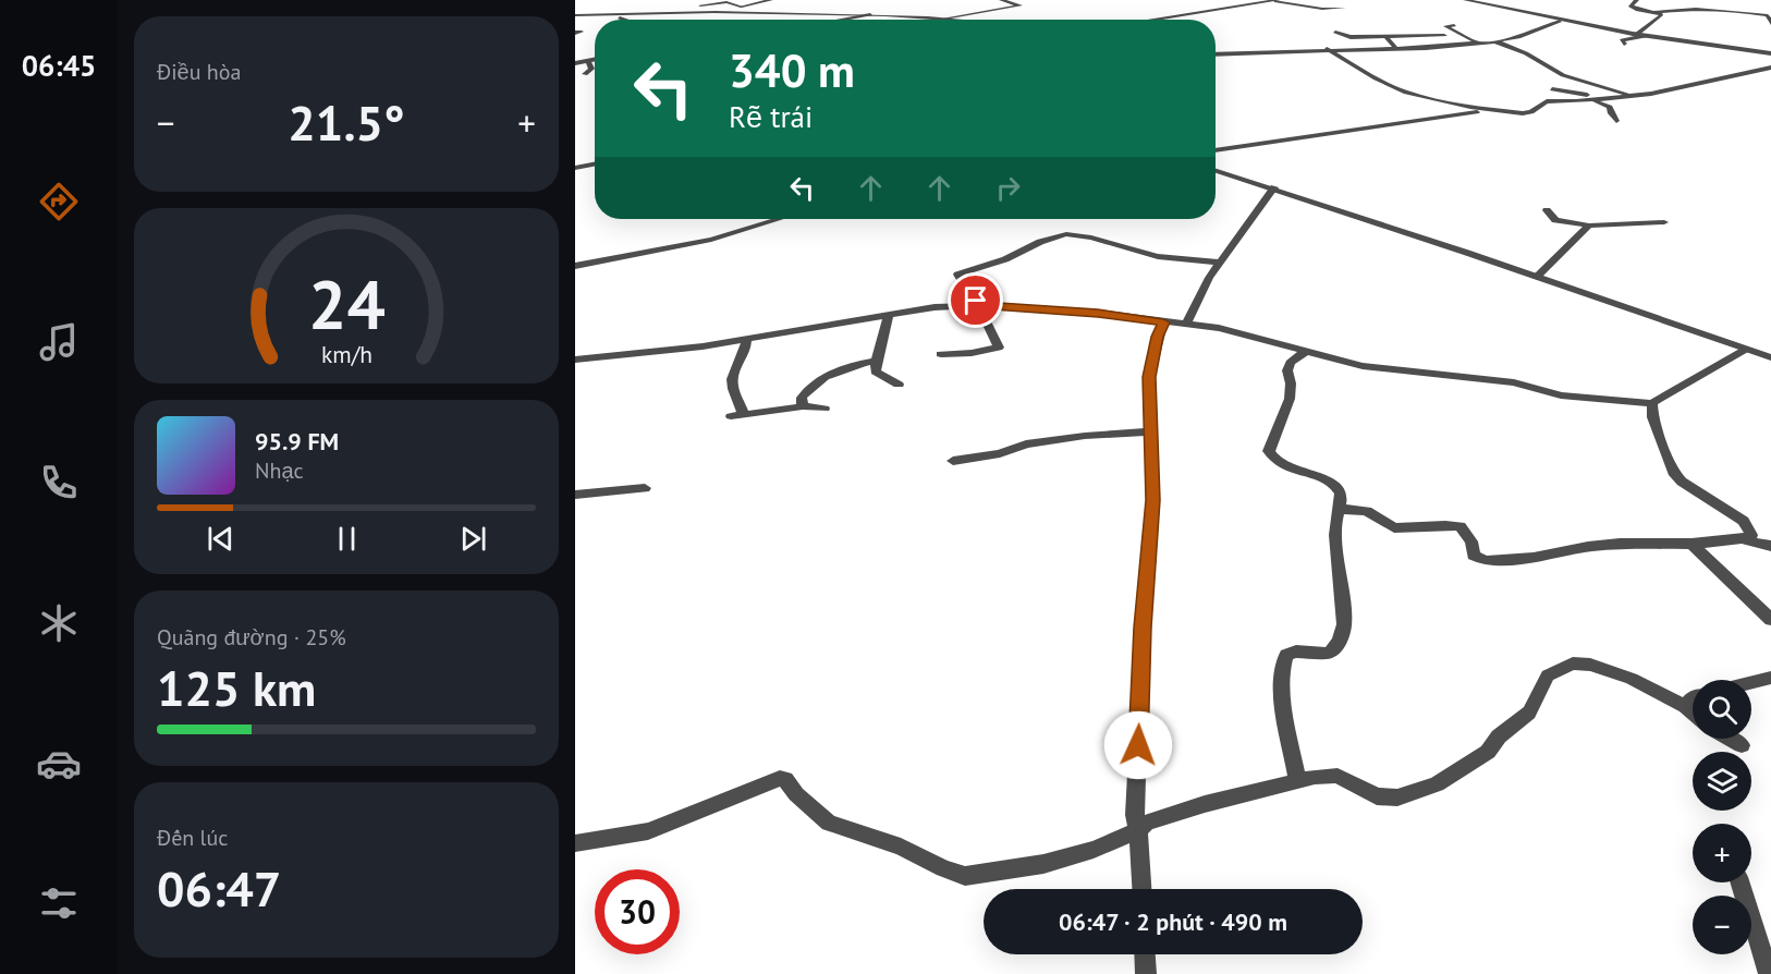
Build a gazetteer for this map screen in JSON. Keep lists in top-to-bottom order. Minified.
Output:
{"page":{"tabs":"06:45","tile":["Điều hòa",["Quãng đường · 25%","125 km"],["Đến lúc","06:47"]],"turn":["340 m","Rẽ trái"],"heat":["−","21.5°","+"],"song":["95.9 FM","Nhạc"],"map_buttons":["+","−"],"limit":"30","trip":"06:47 · 2 phút · 490 m","gauge":["24","km/h"]}}
